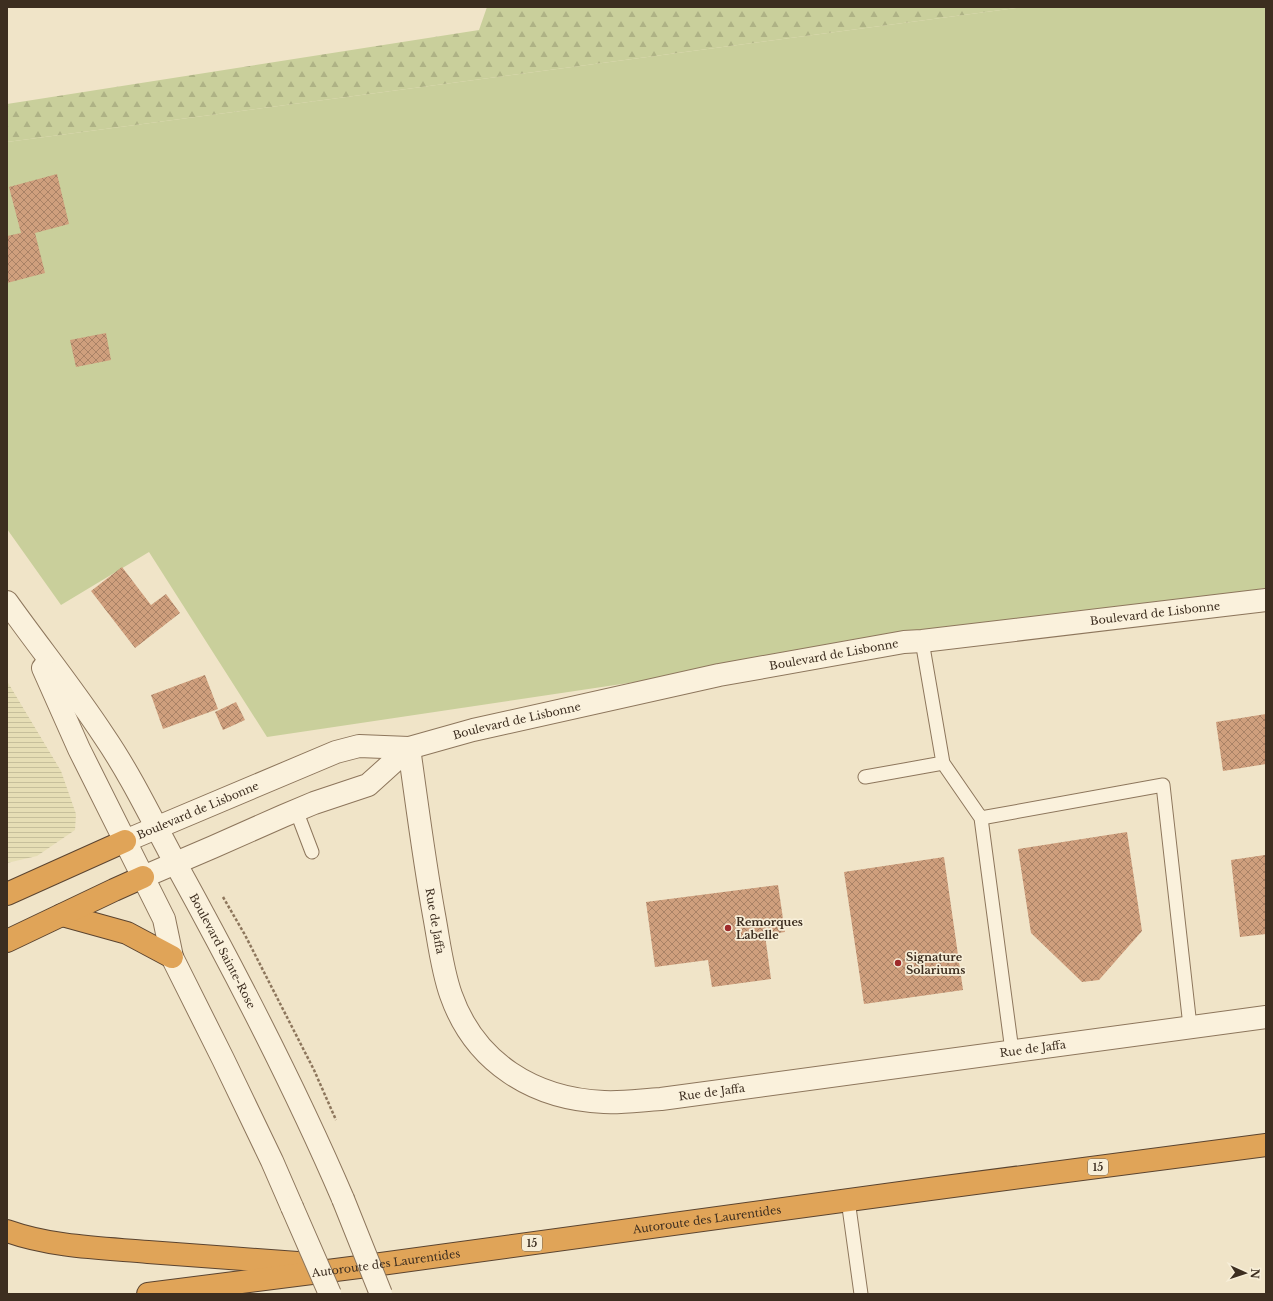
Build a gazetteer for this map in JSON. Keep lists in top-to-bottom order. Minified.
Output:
{"streets":{"highway":["15","Autoroute des Laurentides"],"street":["Boulevard de Lisbonne","Rue de Jaffa","Boulevard Sainte-Rose"]},"crossings":[["Boulevard de Lisbonne","Rue de Jaffa"],["Boulevard de Lisbonne","Boulevard Sainte-Rose"]],"places":["Remorques Labelle","Signature Solariums"],"north":"right"}
